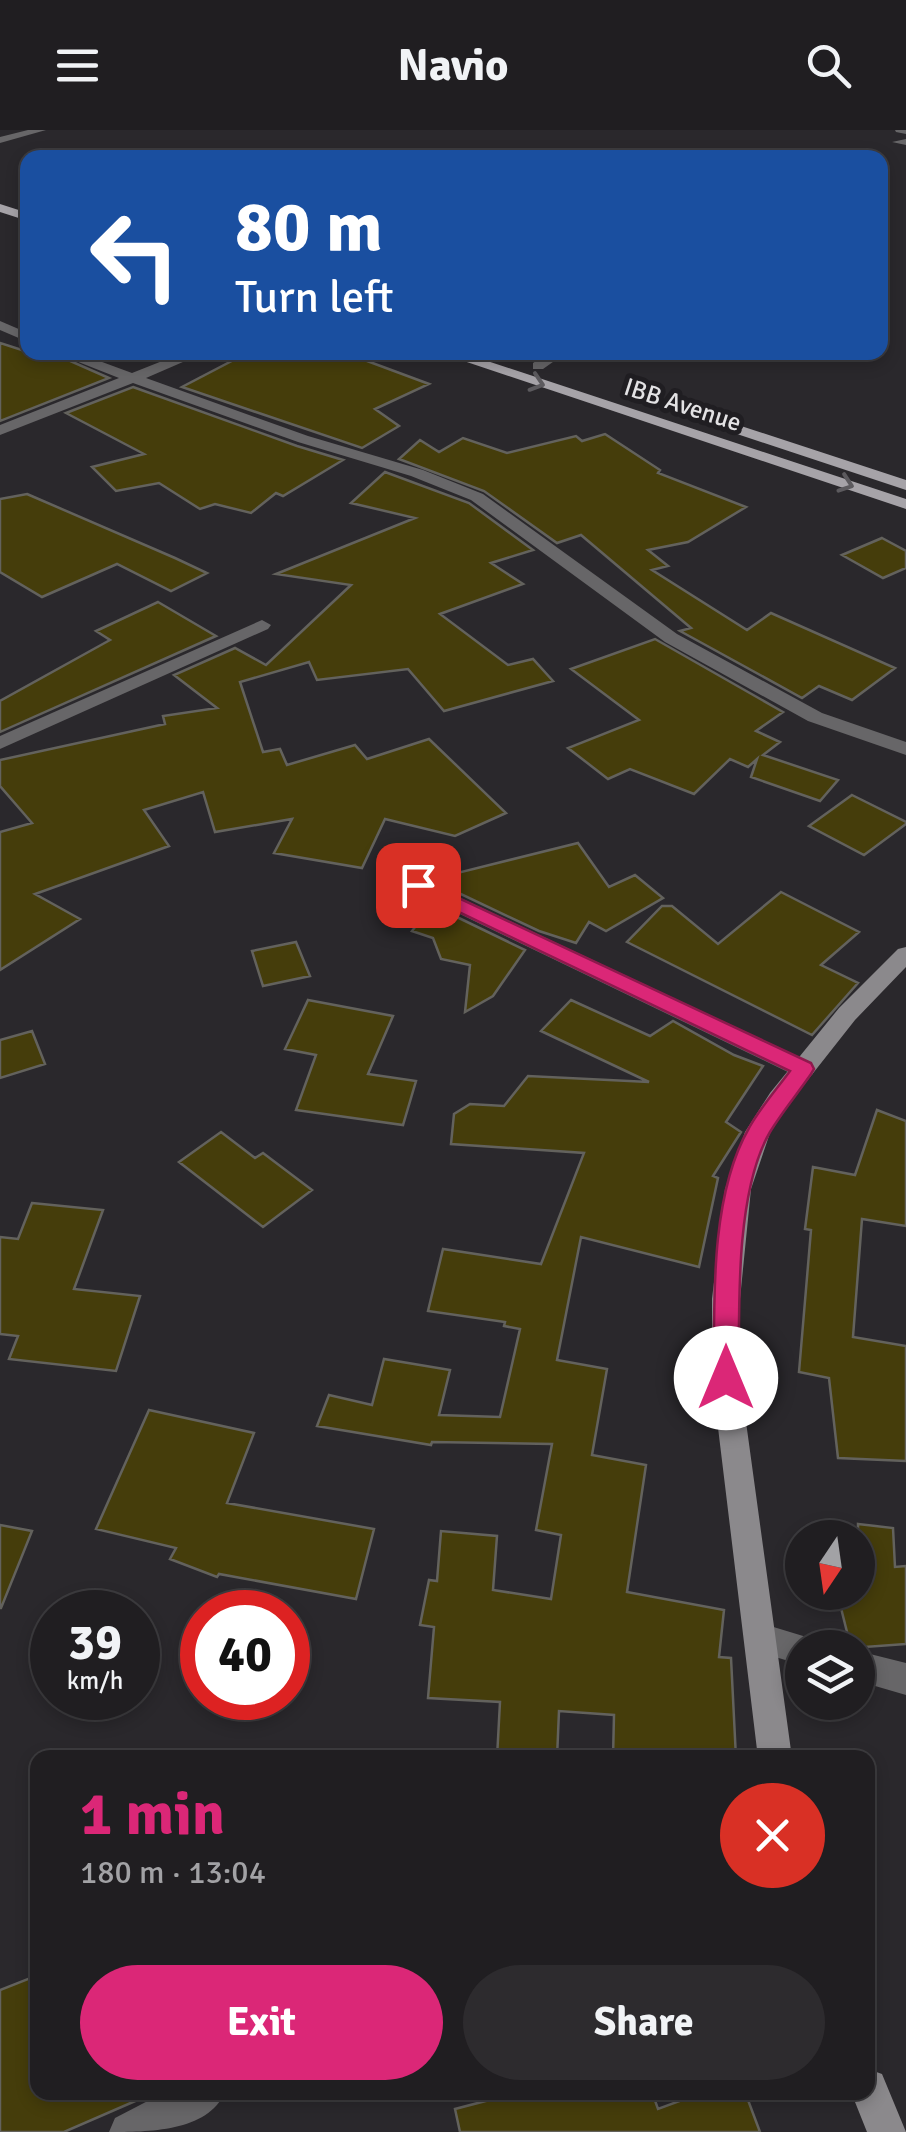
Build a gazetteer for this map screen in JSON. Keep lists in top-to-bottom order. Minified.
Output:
{"streets":{"main road":["IBB Avenue"]},"north":"bottom","page":{"header":"Navio","turn":["80 m","Turn left"],"speed":"39 km/h","limit":"40","heading":["1 min","180 m · 13:04"],"buttons":["Exit","Share"]}}
